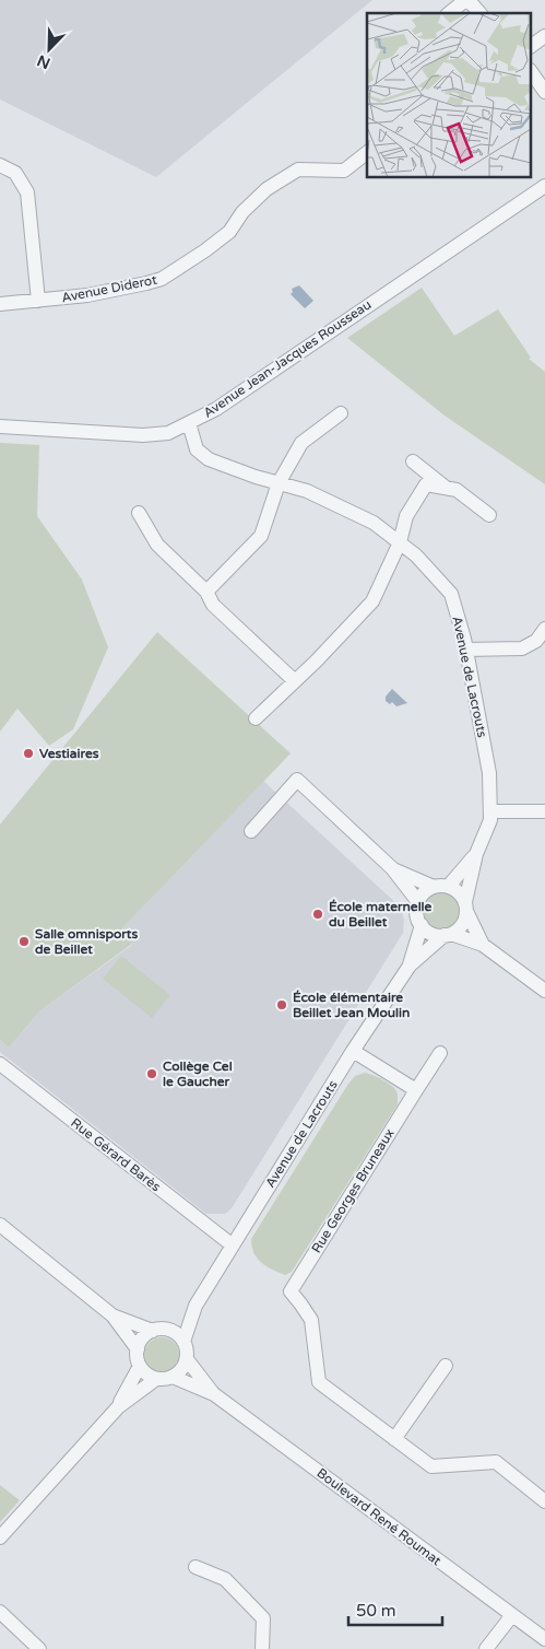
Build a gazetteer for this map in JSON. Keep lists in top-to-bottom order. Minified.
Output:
{"streets":{"street":["Avenue Diderot","Avenue Jean-Jacques Rousseau","Avenue de Lacrouts","Rue Gérard Barès","Rue Georges Bruneaux","Boulevard René Roumat"]},"crossings":[["Avenue Jean-Jacques Rousseau","Avenue de Lacrouts"],["Avenue de Lacrouts","Rue Gérard Barès"],["Avenue de Lacrouts","Boulevard René Roumat"]],"places":["Vestiaires","École maternelle du Beillet","Salle omnisports de Beillet","École élémentaire Beillet Jean Moulin","Collège Cel le Gaucher"],"scale_bar":"50 m","north":"bottom left"}
